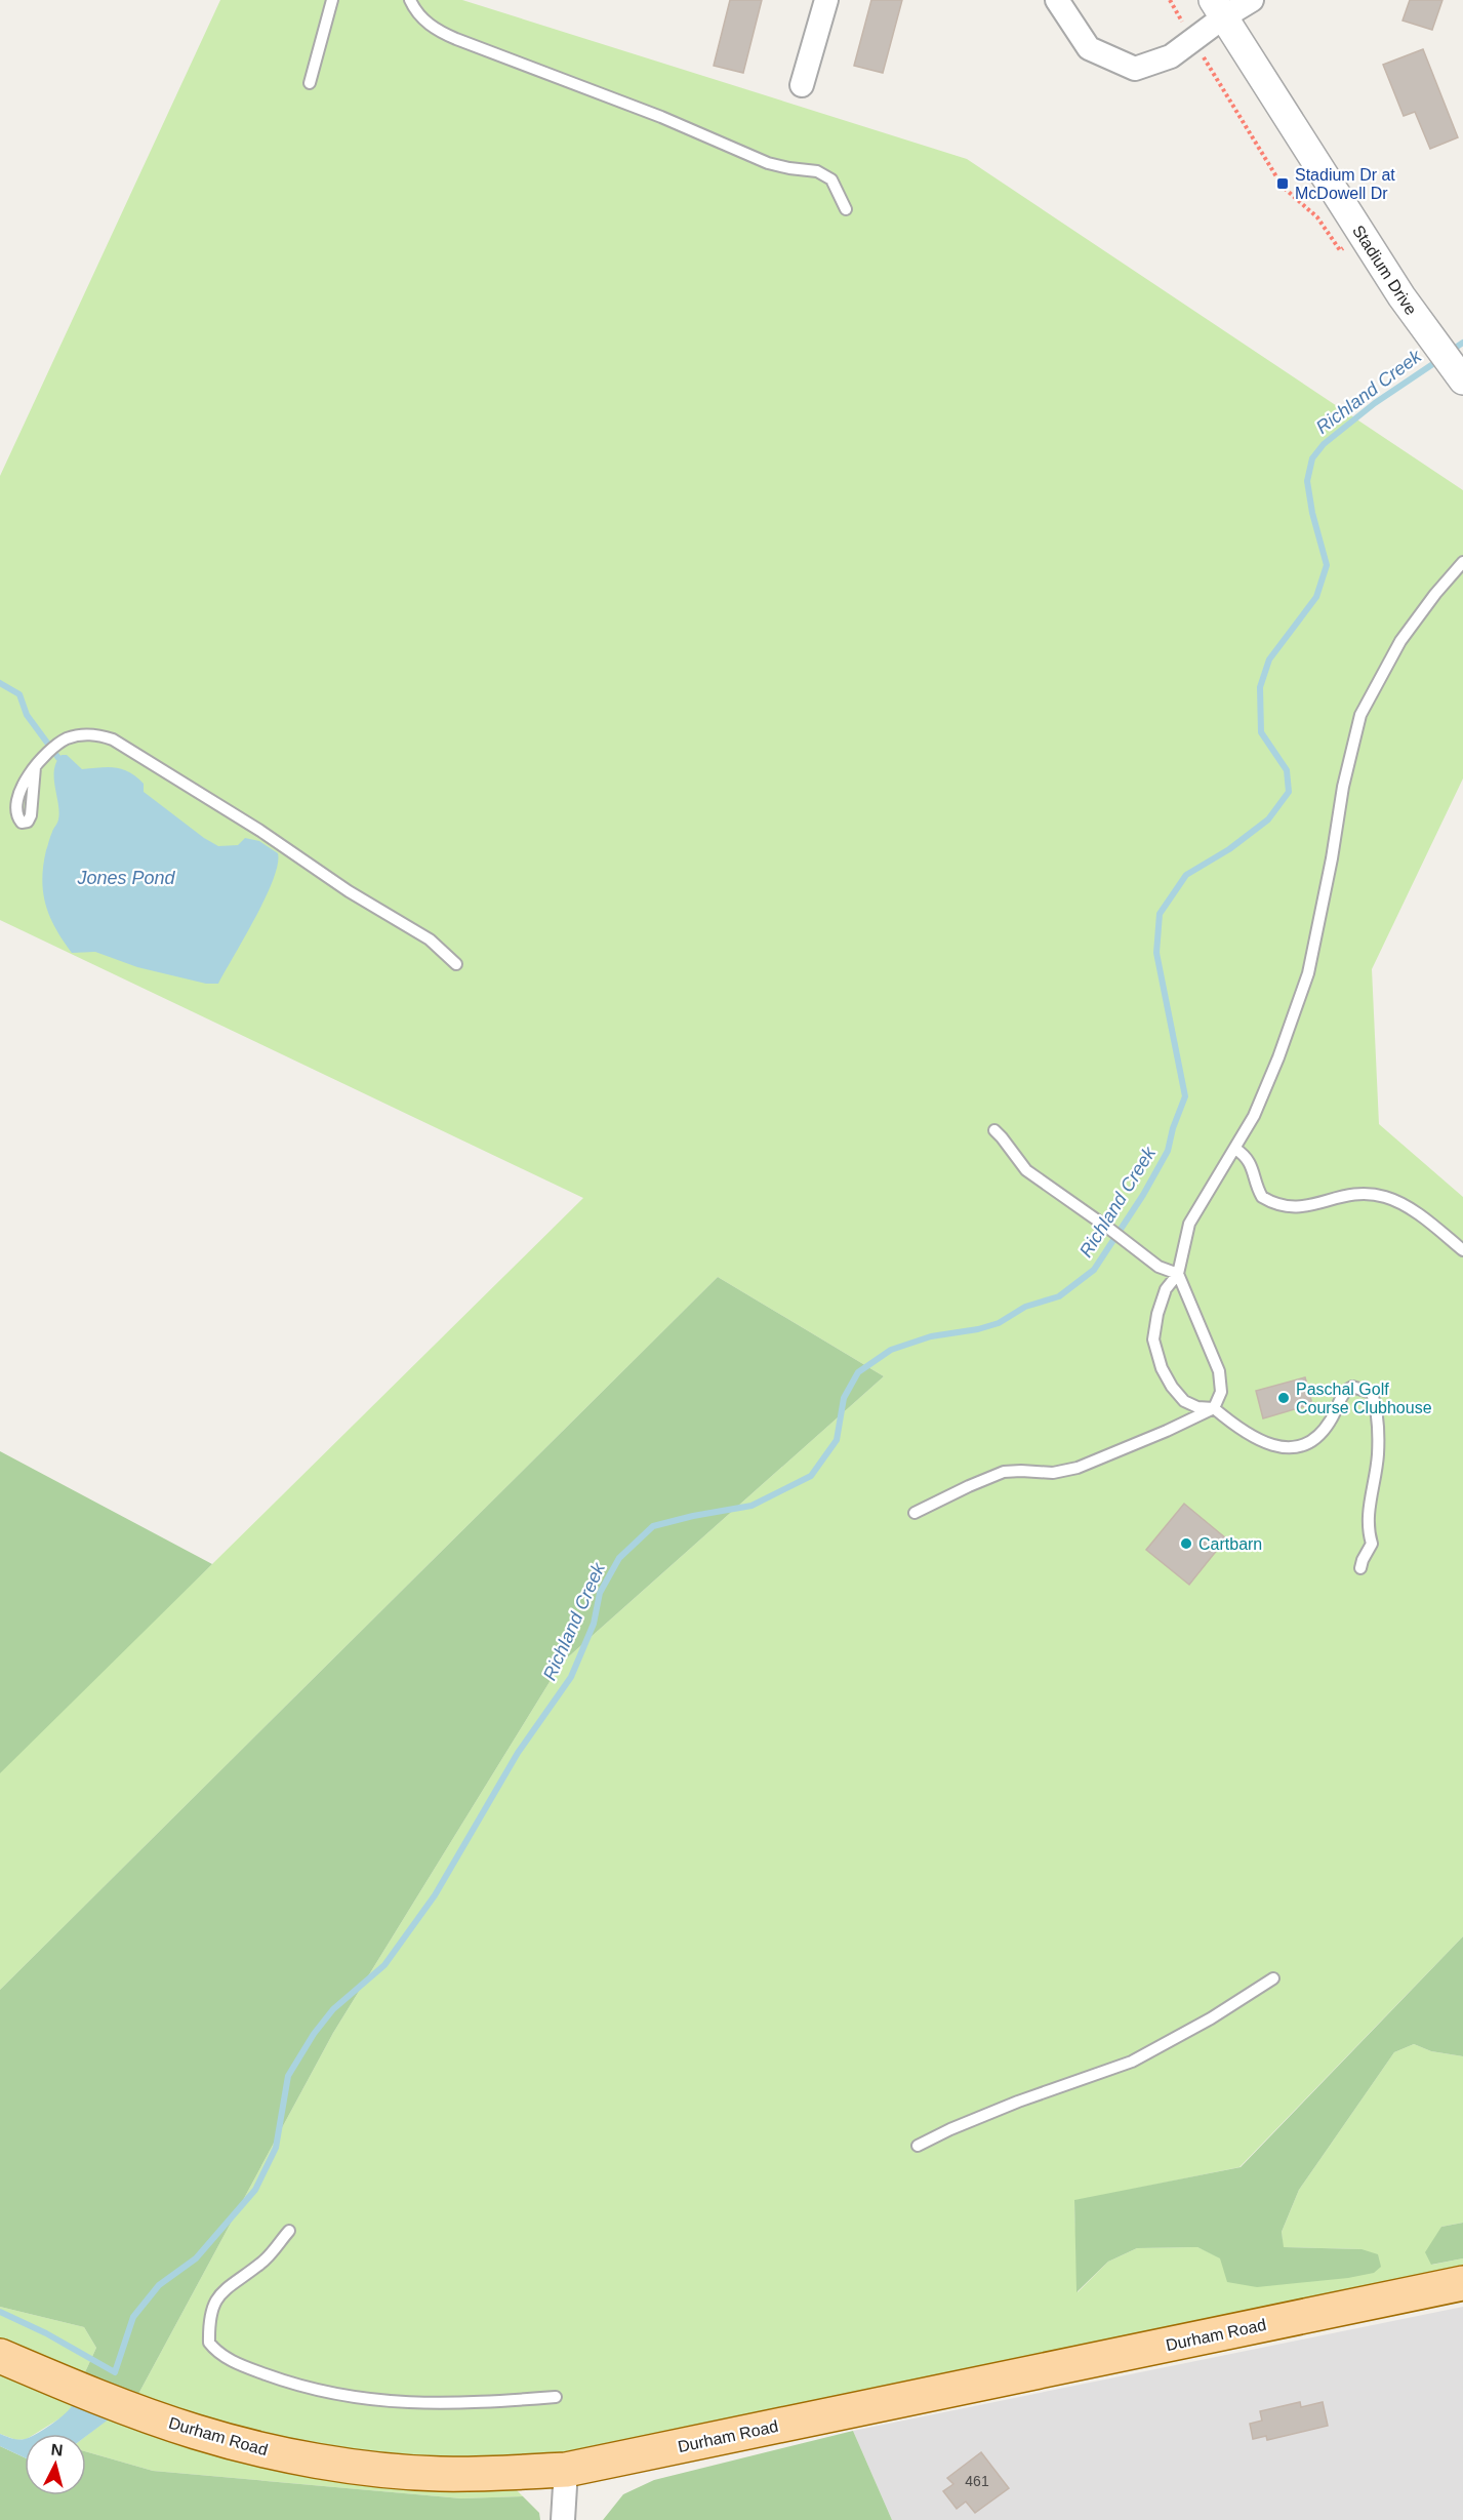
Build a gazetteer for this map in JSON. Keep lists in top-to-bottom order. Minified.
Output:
{"streets":{"main road":["Durham Road"],"street":["Stadium Drive"]},"water":["Richland Creek","Jones Pond"],"places":{"transit":["Stadium Dr at McDowell Dr"],"other":["Paschal Golf Course Clubhouse","Cartbarn"]},"house_numbers":["461"],"north":"top"}
